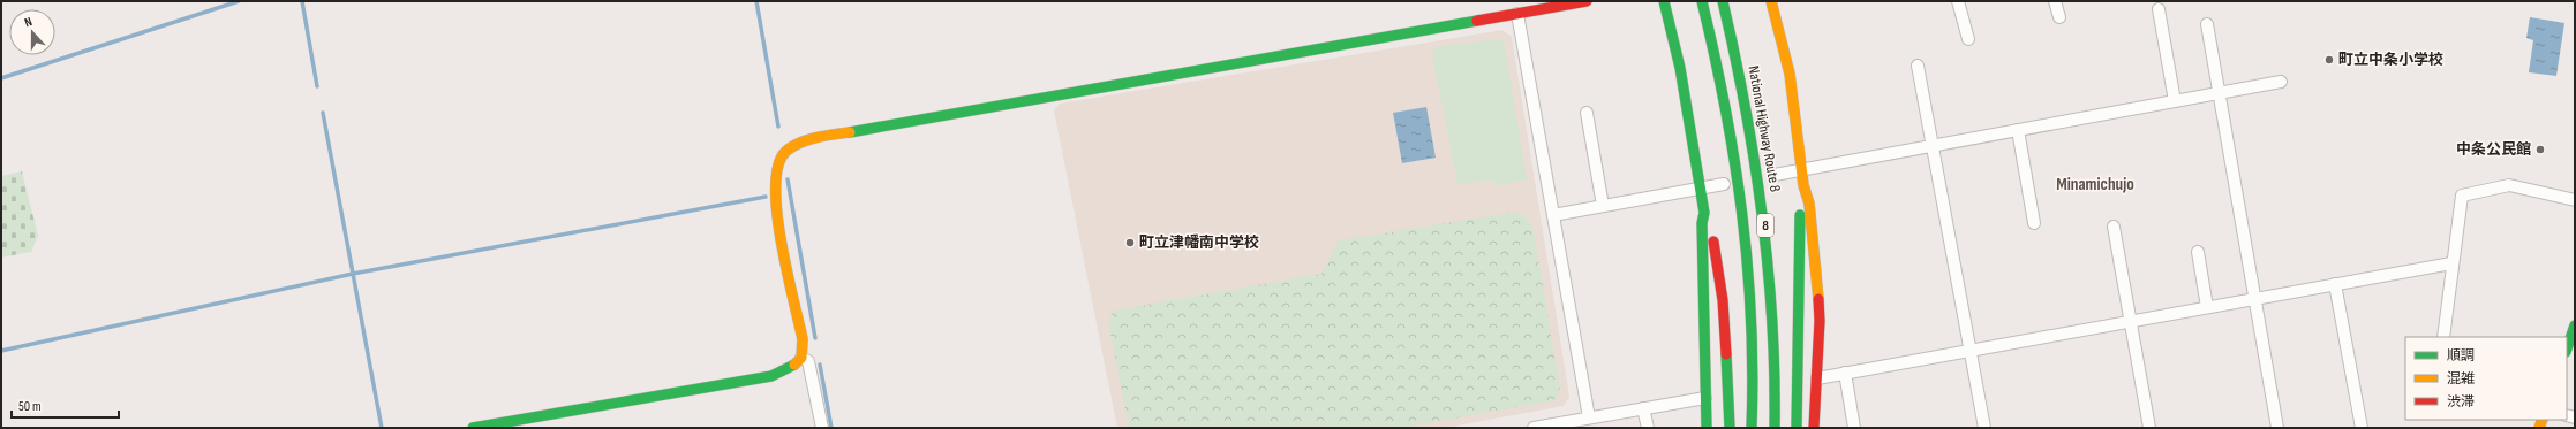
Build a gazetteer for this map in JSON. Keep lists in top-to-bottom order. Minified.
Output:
{"streets":{"main road":["National Highway Route 8","8"]},"districts":["Minamichujo"],"places":["町立中条小学校","中条公民館","町立津幡南中学校"],"legend":["順調","混雑","渋滞"],"scale_bar":"50 m","north":"top"}
